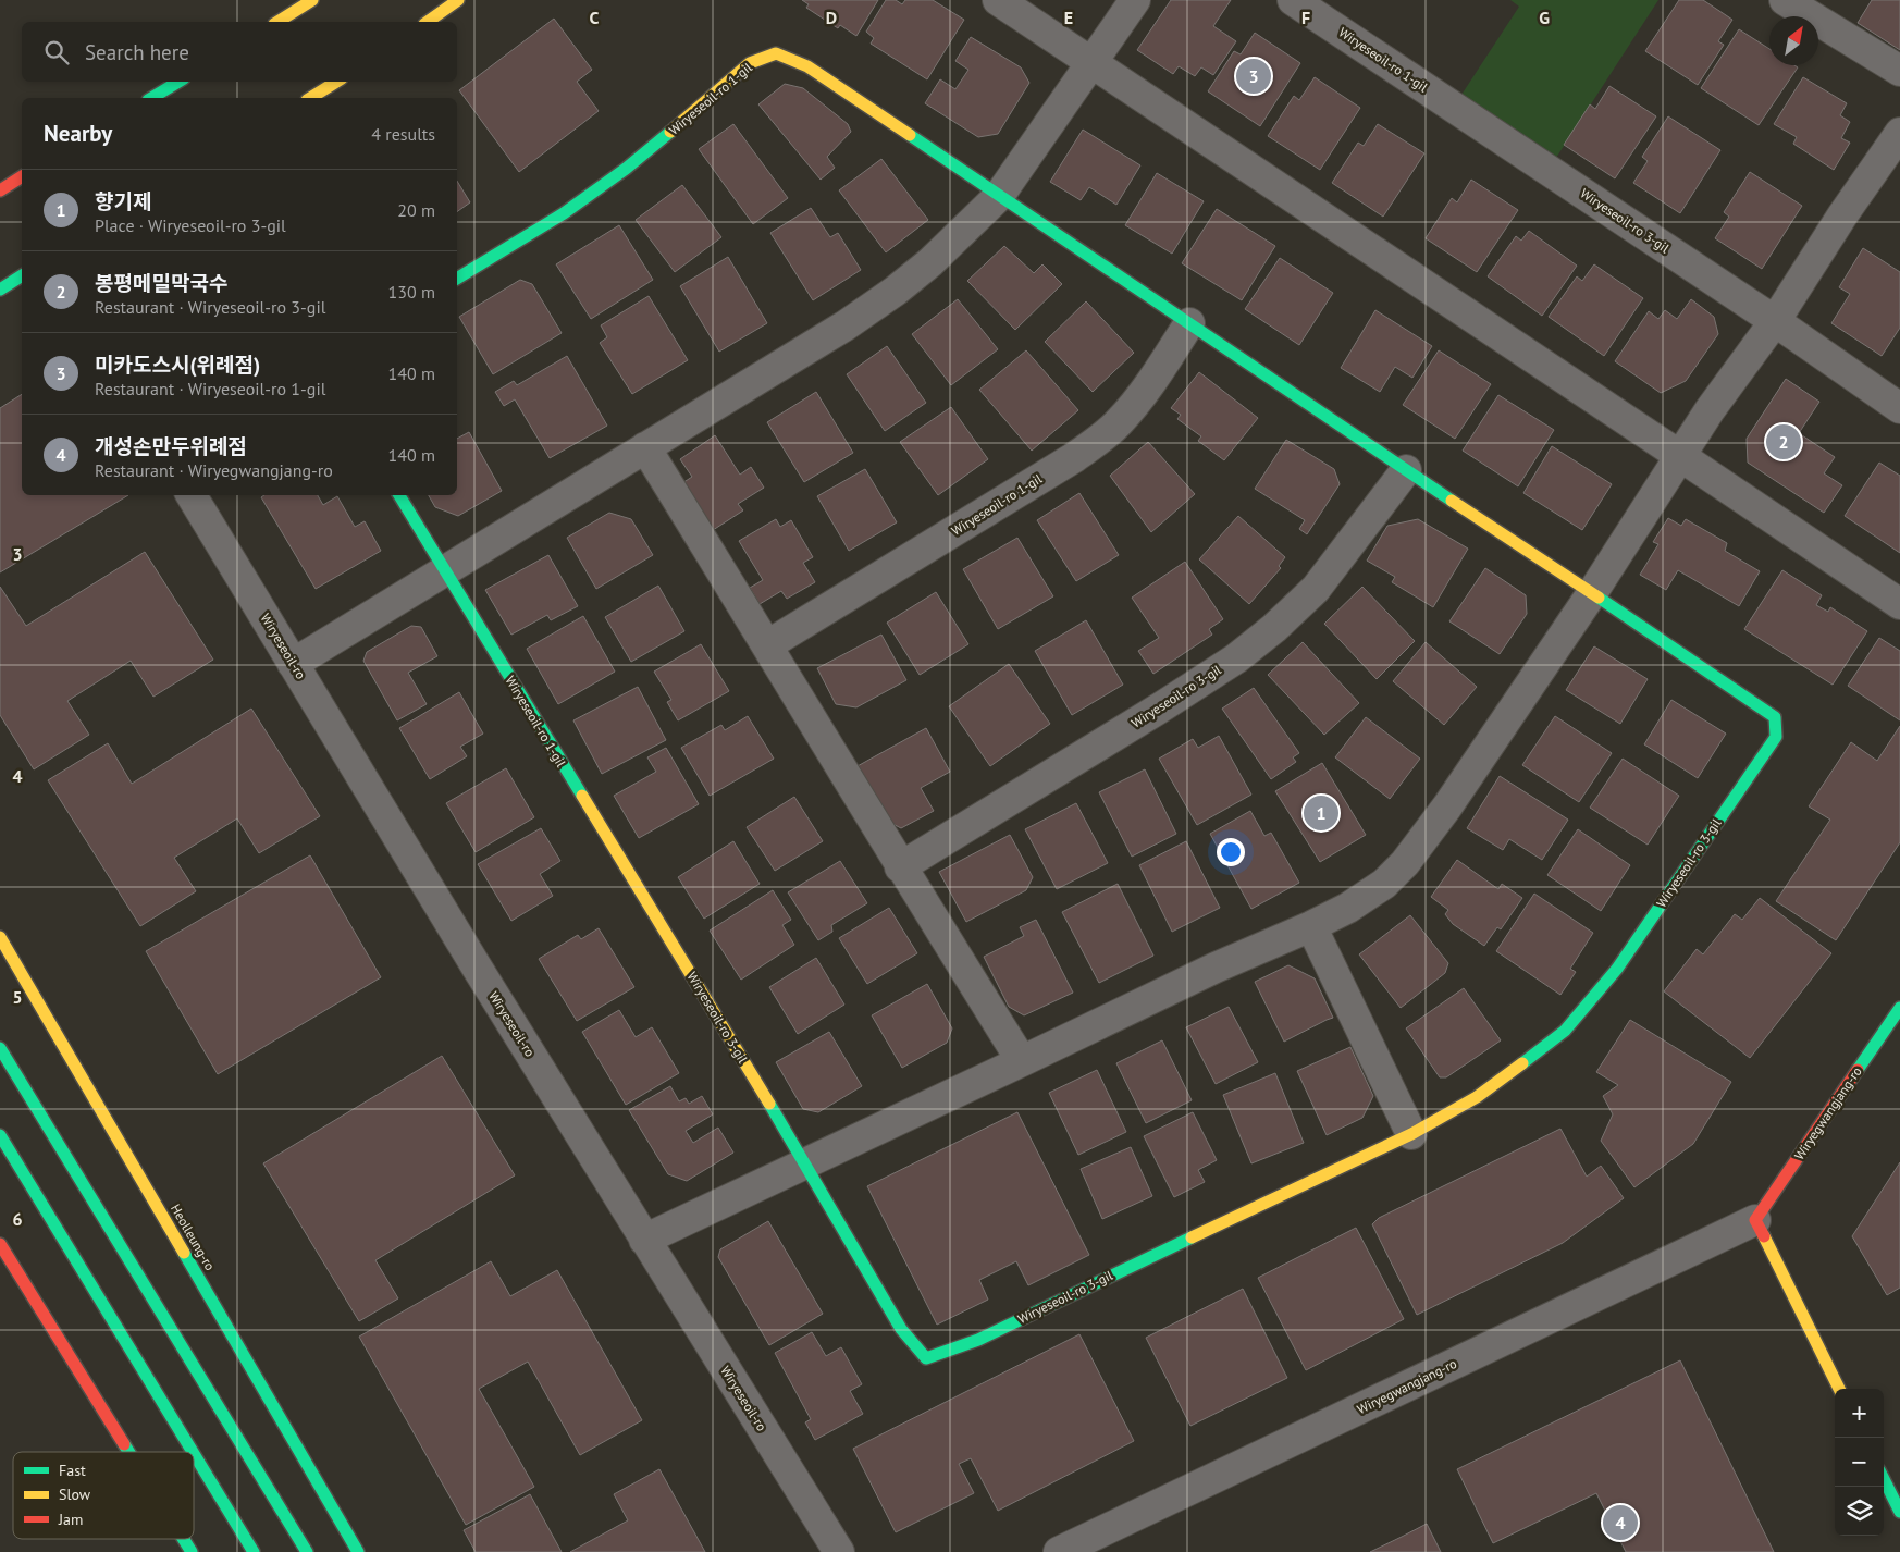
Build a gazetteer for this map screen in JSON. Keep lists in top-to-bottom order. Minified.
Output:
{"streets":{"street":["Wiryeseoil-ro 1-gil","Wiryeseoil-ro 3-gil","Wiryeseoil-ro","Wiryegwangjang-ro","Heolleung-ro"]},"crossings":[["Wiryeseoil-ro 1-gil","Wiryeseoil-ro 3-gil"]],"legend":["Fast","Slow","Jam"],"north":"top right","page":{"search":"Search here","pins":["3","2","1","4"],"heading":["Nearby","4 results"],"list":[{"mark":"1","name":"향기제","note":"Place · Wiryeseoil-ro 3-gil","value":"20 m"},{"mark":"2","name":"봉평메밀막국수","note":"Restaurant · Wiryeseoil-ro 3-gil","value":"130 m"},{"mark":"3","name":"미카도스시(위례점)","note":"Restaurant · Wiryeseoil-ro 1-gil","value":"140 m"},{"mark":"4","name":"개성손만두위례점","note":"Restaurant · Wiryegwangjang-ro","value":"140 m"}],"map_buttons":["+","−"]},"grid":{"columns":["C","D","E","F","G"],"rows":["3","4","5","6"]}}
